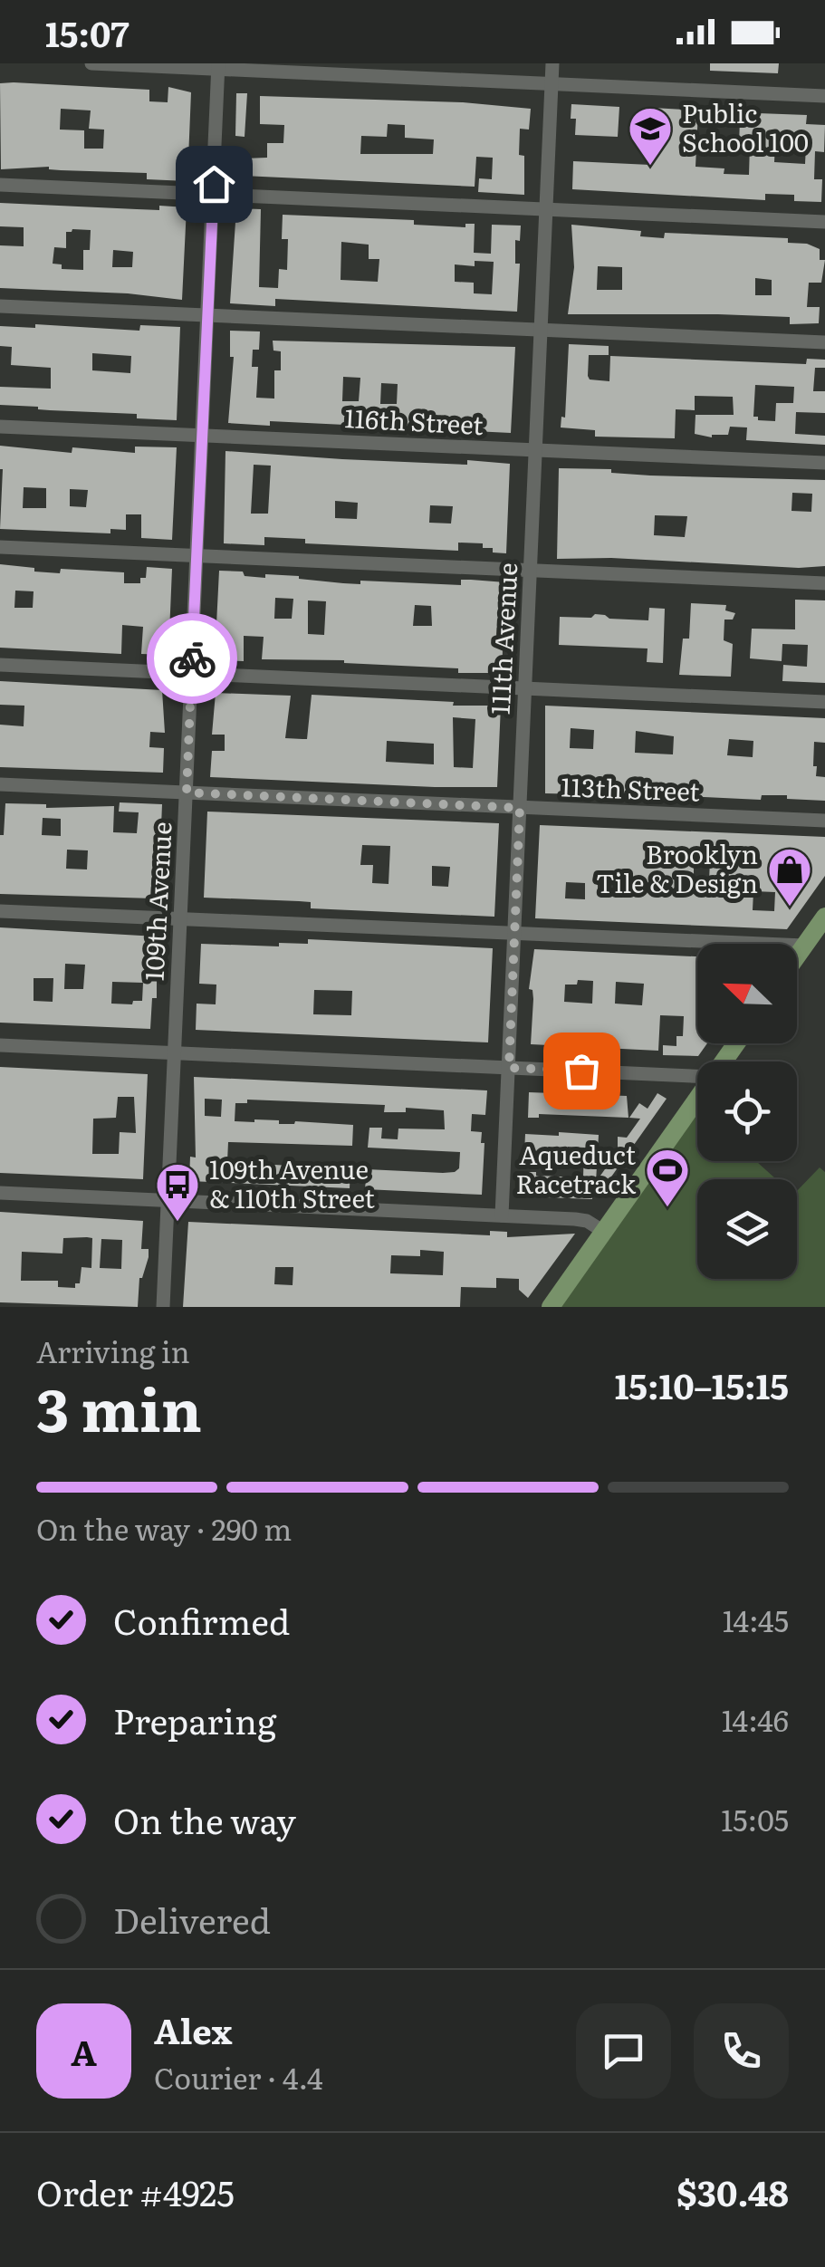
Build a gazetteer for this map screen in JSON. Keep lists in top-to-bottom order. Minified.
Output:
{"streets":{"street":["116th Street","111th Avenue","113th Street","109th Avenue"]},"crossings":[["116th Street","111th Avenue"],["116th Street","109th Avenue"],["111th Avenue","113th Street"],["113th Street","109th Avenue"]],"places":{"school or university":["Public School 100"],"shop":["Brooklyn Tile & Design"],"sports":["Aqueduct Racetrack"],"bus stop":["109th Avenue & 110th Street"]},"north":"top left","page":{"status":"15:07","heading":["3 min","Arriving in","15:10–15:15"],"panel":["Alex","Courier · 4.4","Order #4925","$30.48"],"bar":"On the way · 290 m","list":[["Confirmed","14:45"],["Preparing","14:46"],["On the way","15:05"],"Delivered"],"round":"A"}}
